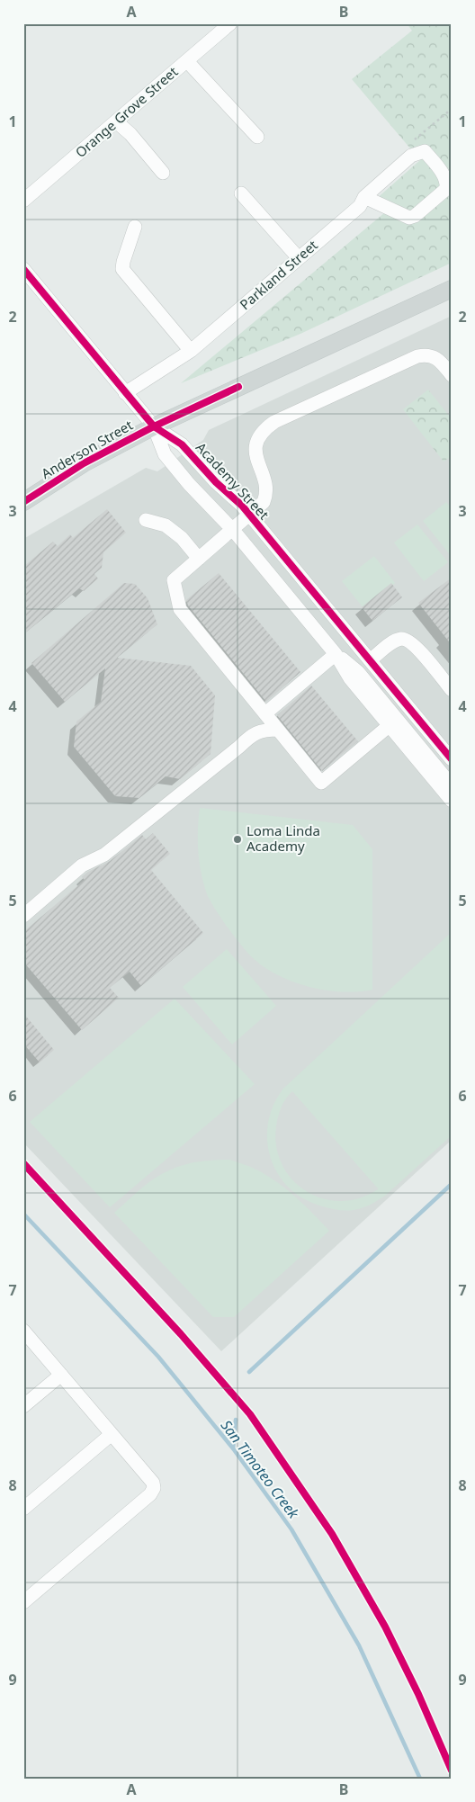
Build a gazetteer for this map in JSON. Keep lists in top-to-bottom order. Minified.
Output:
{"streets":{"main road":["Anderson Street"],"street":["Orange Grove Street","Parkland Street","Academy Street"]},"crossings":[["Parkland Street","Academy Street"],["Anderson Street","Academy Street"]],"water":["San Timoteo Creek"],"places":["Loma Linda Academy"],"grid":{"columns":["A","B"],"rows":["1","2","3","4","5","6","7","8","9"]}}
